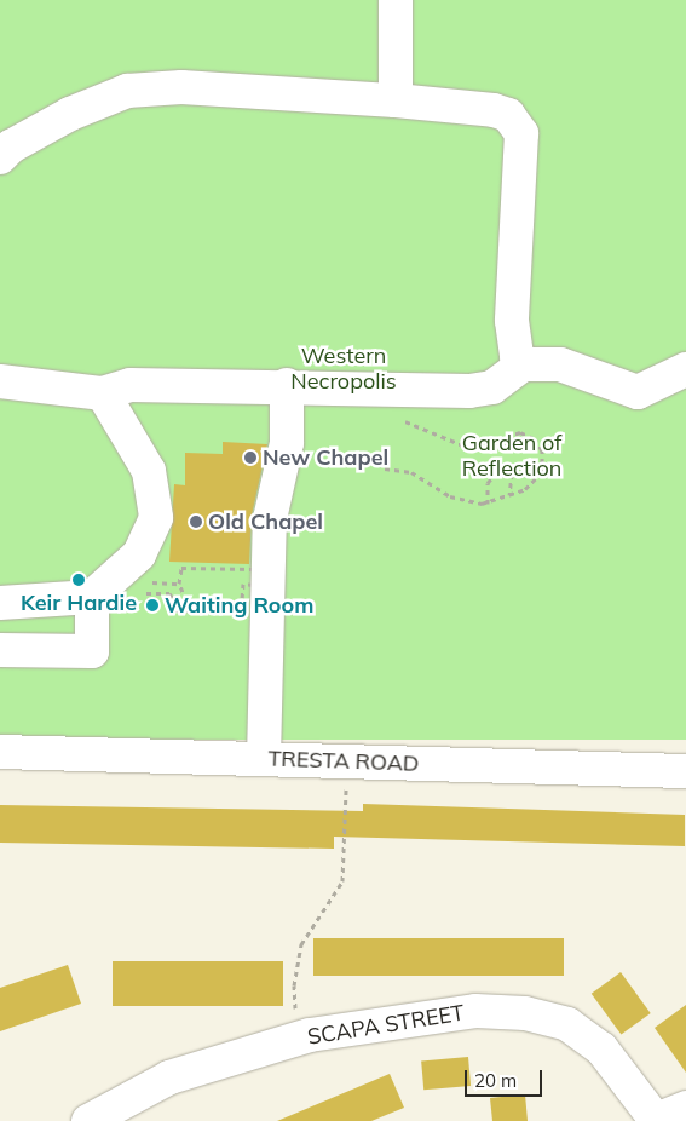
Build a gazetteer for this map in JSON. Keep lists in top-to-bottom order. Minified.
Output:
{"streets":{"street":["TRESTA ROAD","SCAPA STREET"]},"parks":["Western Necropolis","Garden of Reflection"],"places":["New Chapel","Old Chapel","Keir Hardie","Waiting Room"],"scale_bar":"20 m"}
